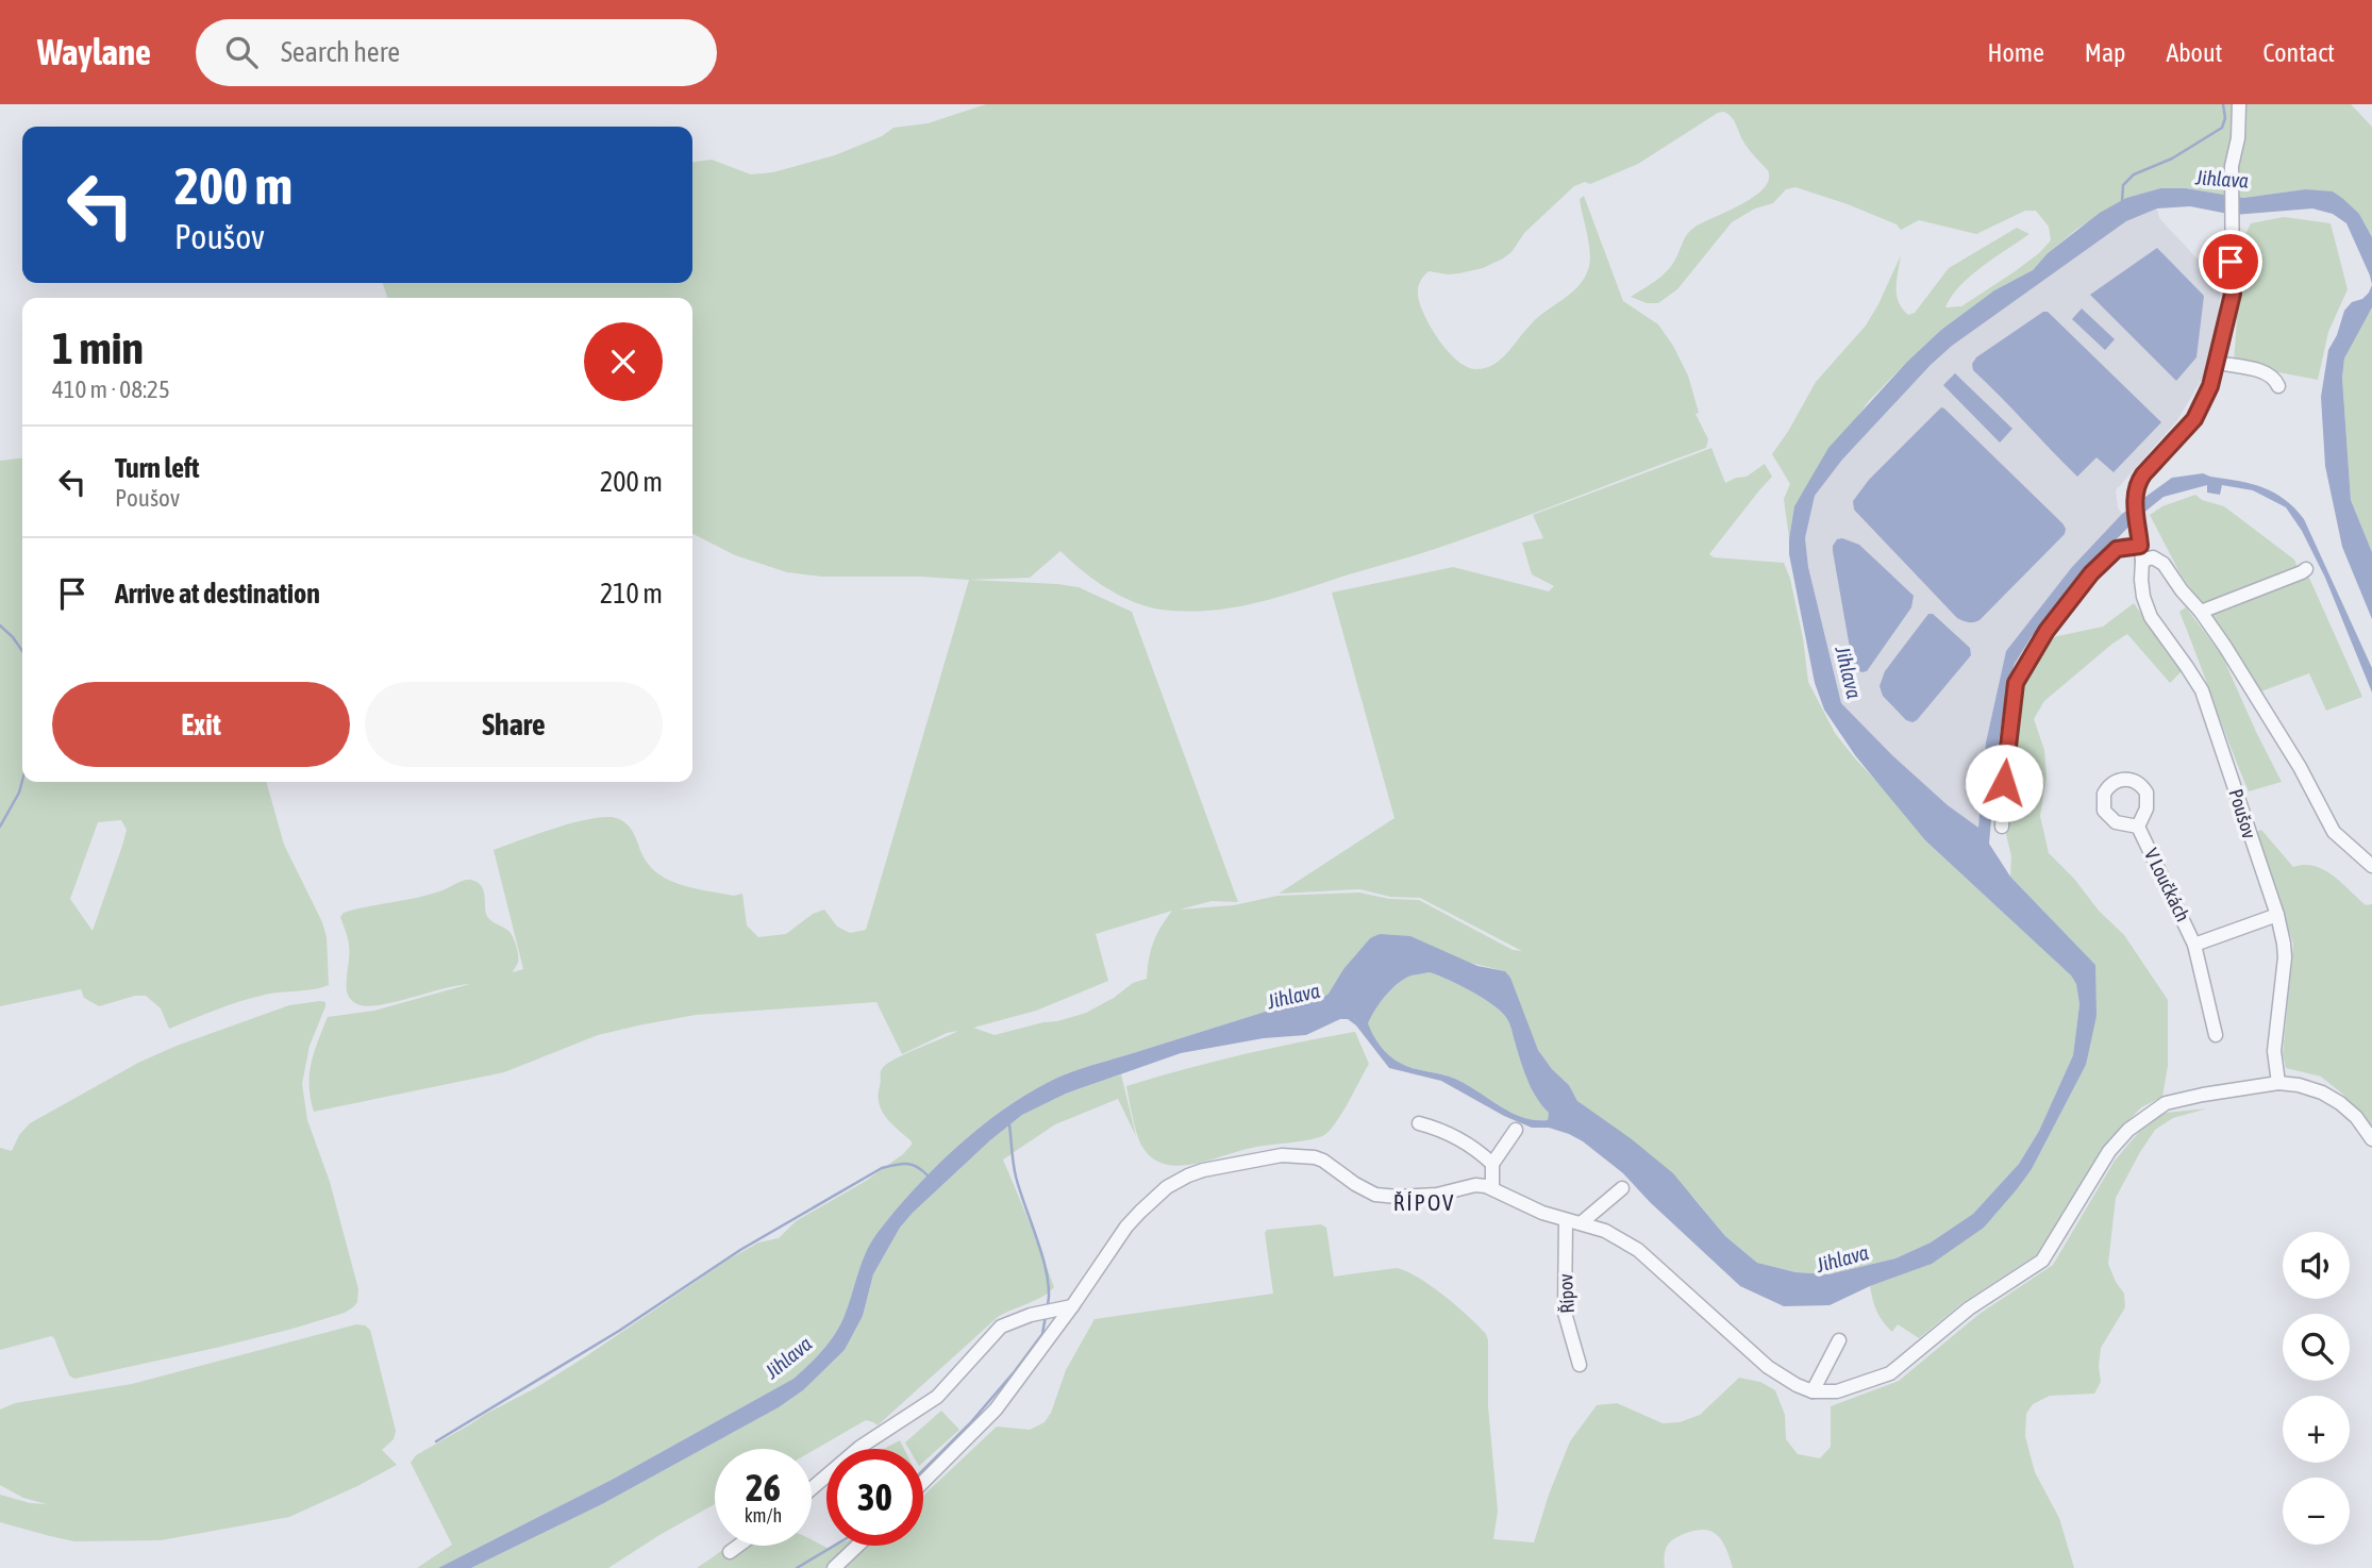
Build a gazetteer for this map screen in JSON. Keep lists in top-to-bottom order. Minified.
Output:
{"streets":{"street":["Poušov","V Loučkách","Řípov"]},"crossings":[["Poušov","V Loučkách"]],"districts":["ŘÍPOV"],"water":["Jihlava"],"page":{"header":"Waylane","search":"Search here","nav":["Home","Map","About","Contact"],"turn":["200 m","Poušov"],"heading":["1 min","410 m · 08:25"],"list":[{"name":"Turn left","note":"Poušov","value":"200 m"},{"name":"Arrive at destination","value":"210 m"}],"buttons":["Exit","Share"],"map_buttons":["+","−"],"speed":"26 km/h","limit":"30"}}
